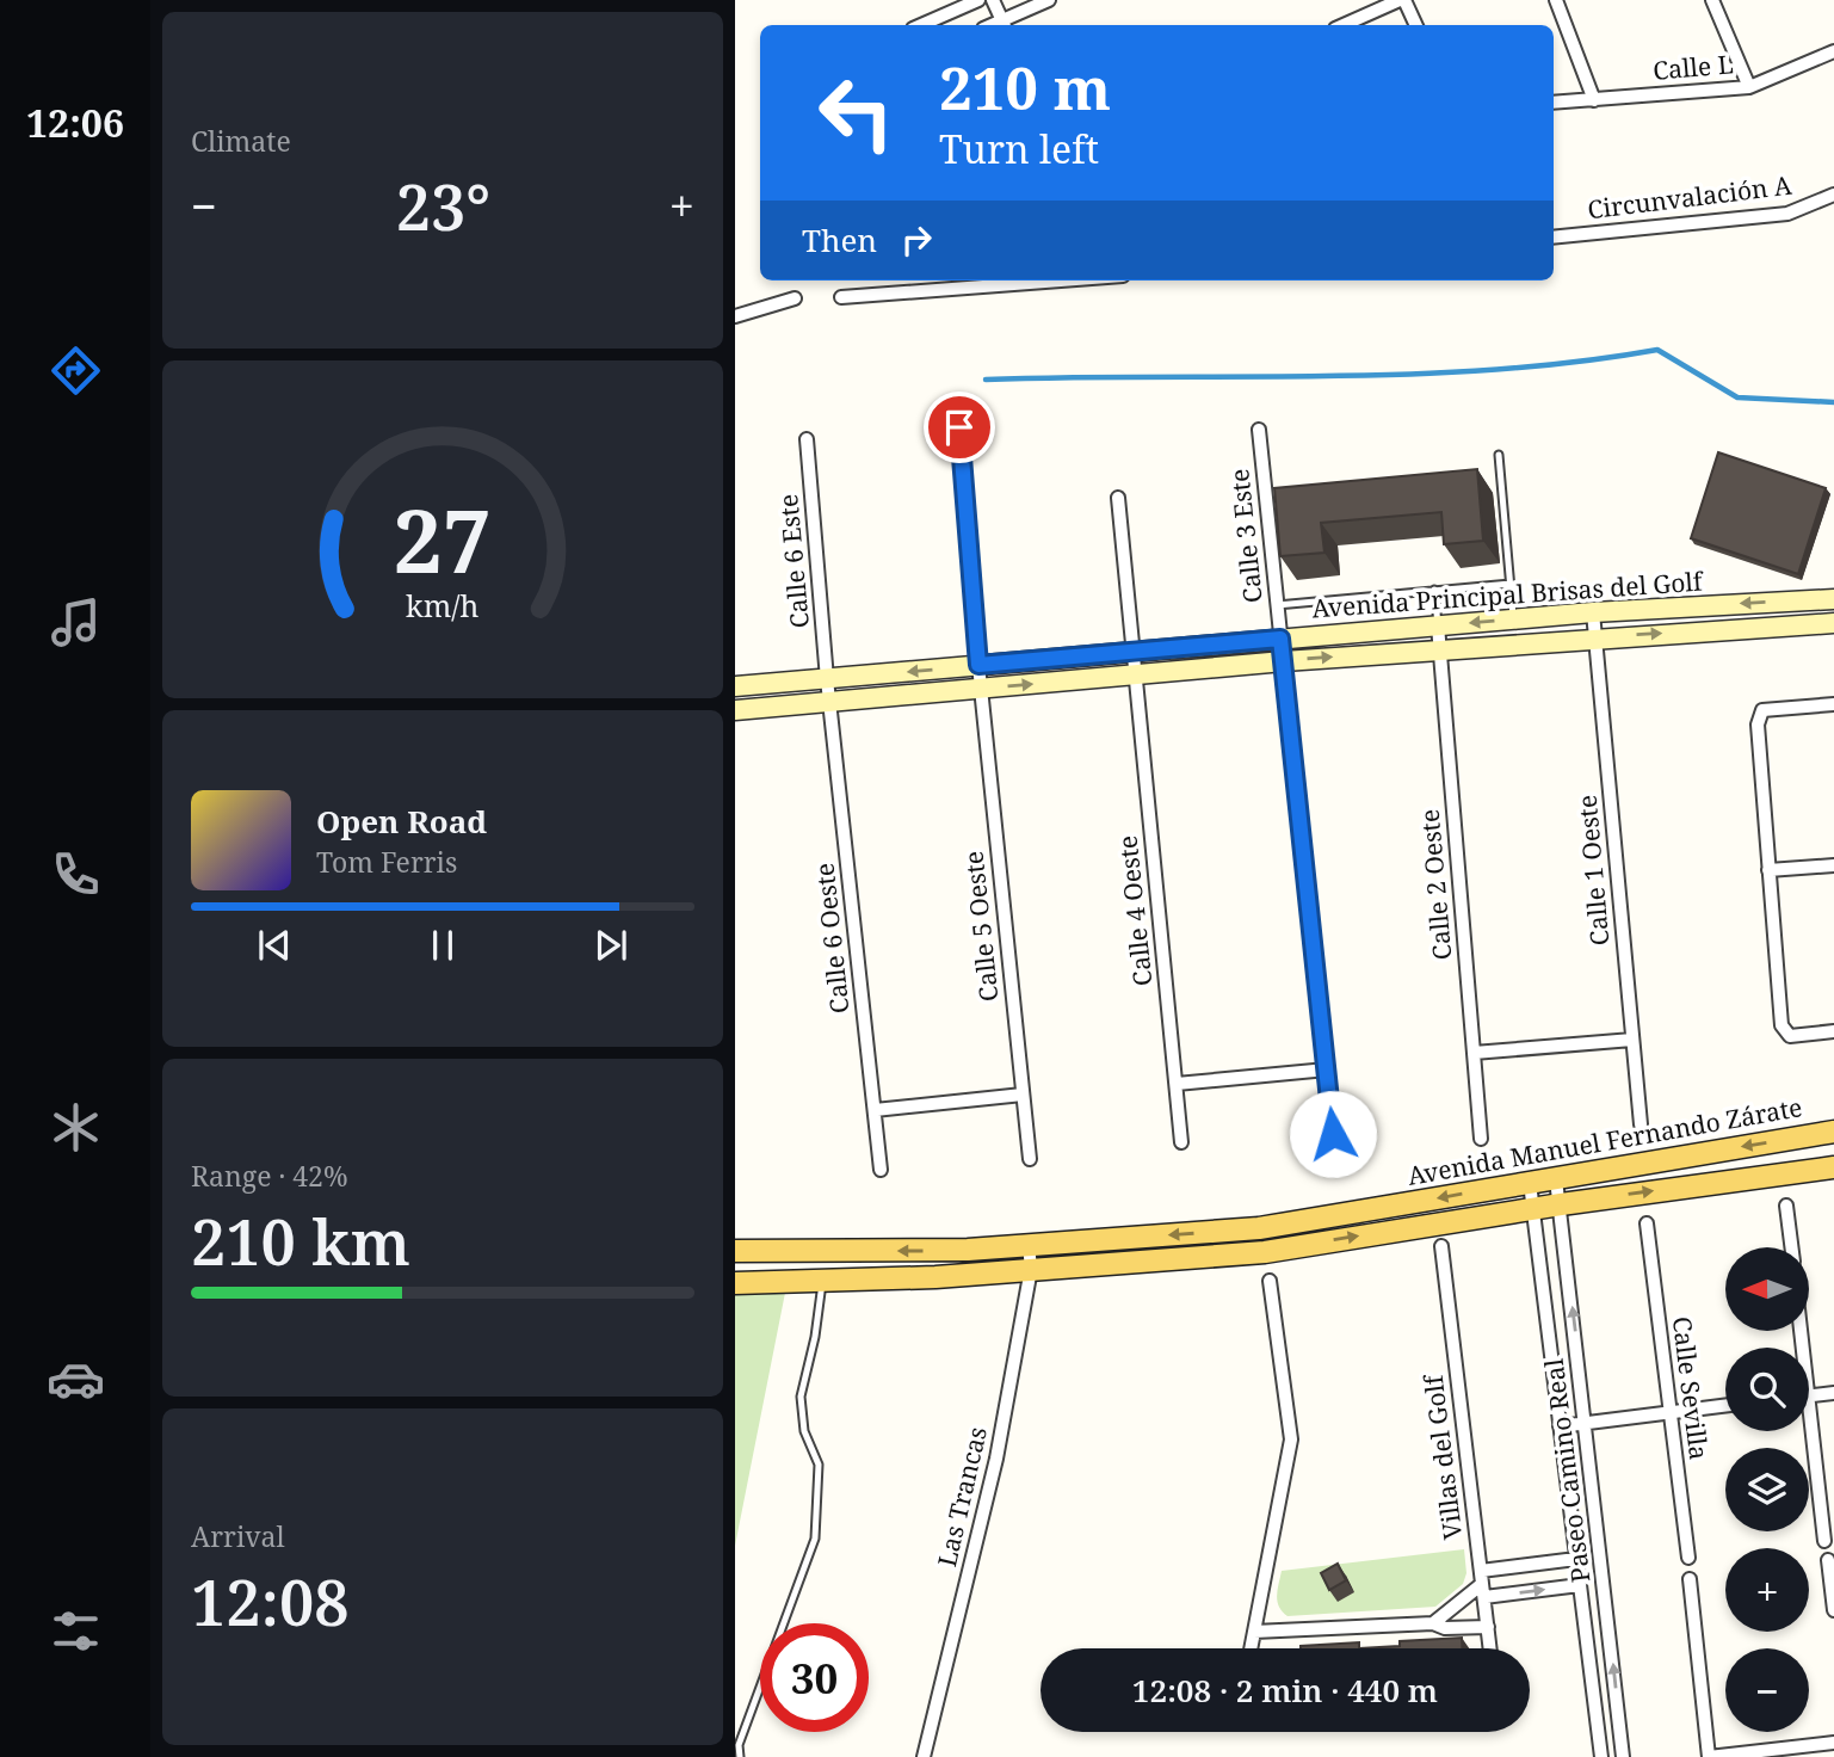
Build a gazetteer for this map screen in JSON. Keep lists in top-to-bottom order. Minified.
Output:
{"streets":{"main road":["Avenida Manuel Fernando Zárate"],"street":["Calle L","Circunvalación A","Calle 3 Este","Calle 6 Este","Avenida Principal Brisas del Golf","Calle 1 Oeste","Calle 2 Oeste","Calle 4 Oeste","Calle 5 Oeste","Calle 6 Oeste","Calle Sevilla","Villas del Golf","Paseo Camino Real","Las Trancas"]},"crossings":[["Calle 3 Este","Avenida Principal Brisas del Golf"],["Calle 6 Este","Avenida Principal Brisas del Golf"],["Calle 6 Este","Calle 6 Oeste"],["Avenida Principal Brisas del Golf","Calle 1 Oeste"],["Avenida Principal Brisas del Golf","Calle 2 Oeste"],["Avenida Principal Brisas del Golf","Calle 4 Oeste"],["Avenida Principal Brisas del Golf","Calle 5 Oeste"],["Avenida Principal Brisas del Golf","Calle 6 Oeste"],["Avenida Manuel Fernando Zárate","Paseo Camino Real"],["Avenida Manuel Fernando Zárate","Las Trancas"]],"north":"left","page":{"tabs":"12:06","tile":["Climate",["Range · 42%","210 km"],["Arrival","12:08"]],"turn":["210 m","Turn left"],"heat":["−","23°","+"],"then":"Then","song":["Open Road","Tom Ferris"],"map_buttons":["+","−"],"limit":"30","trip":"12:08 · 2 min · 440 m","gauge":["27","km/h"]}}
